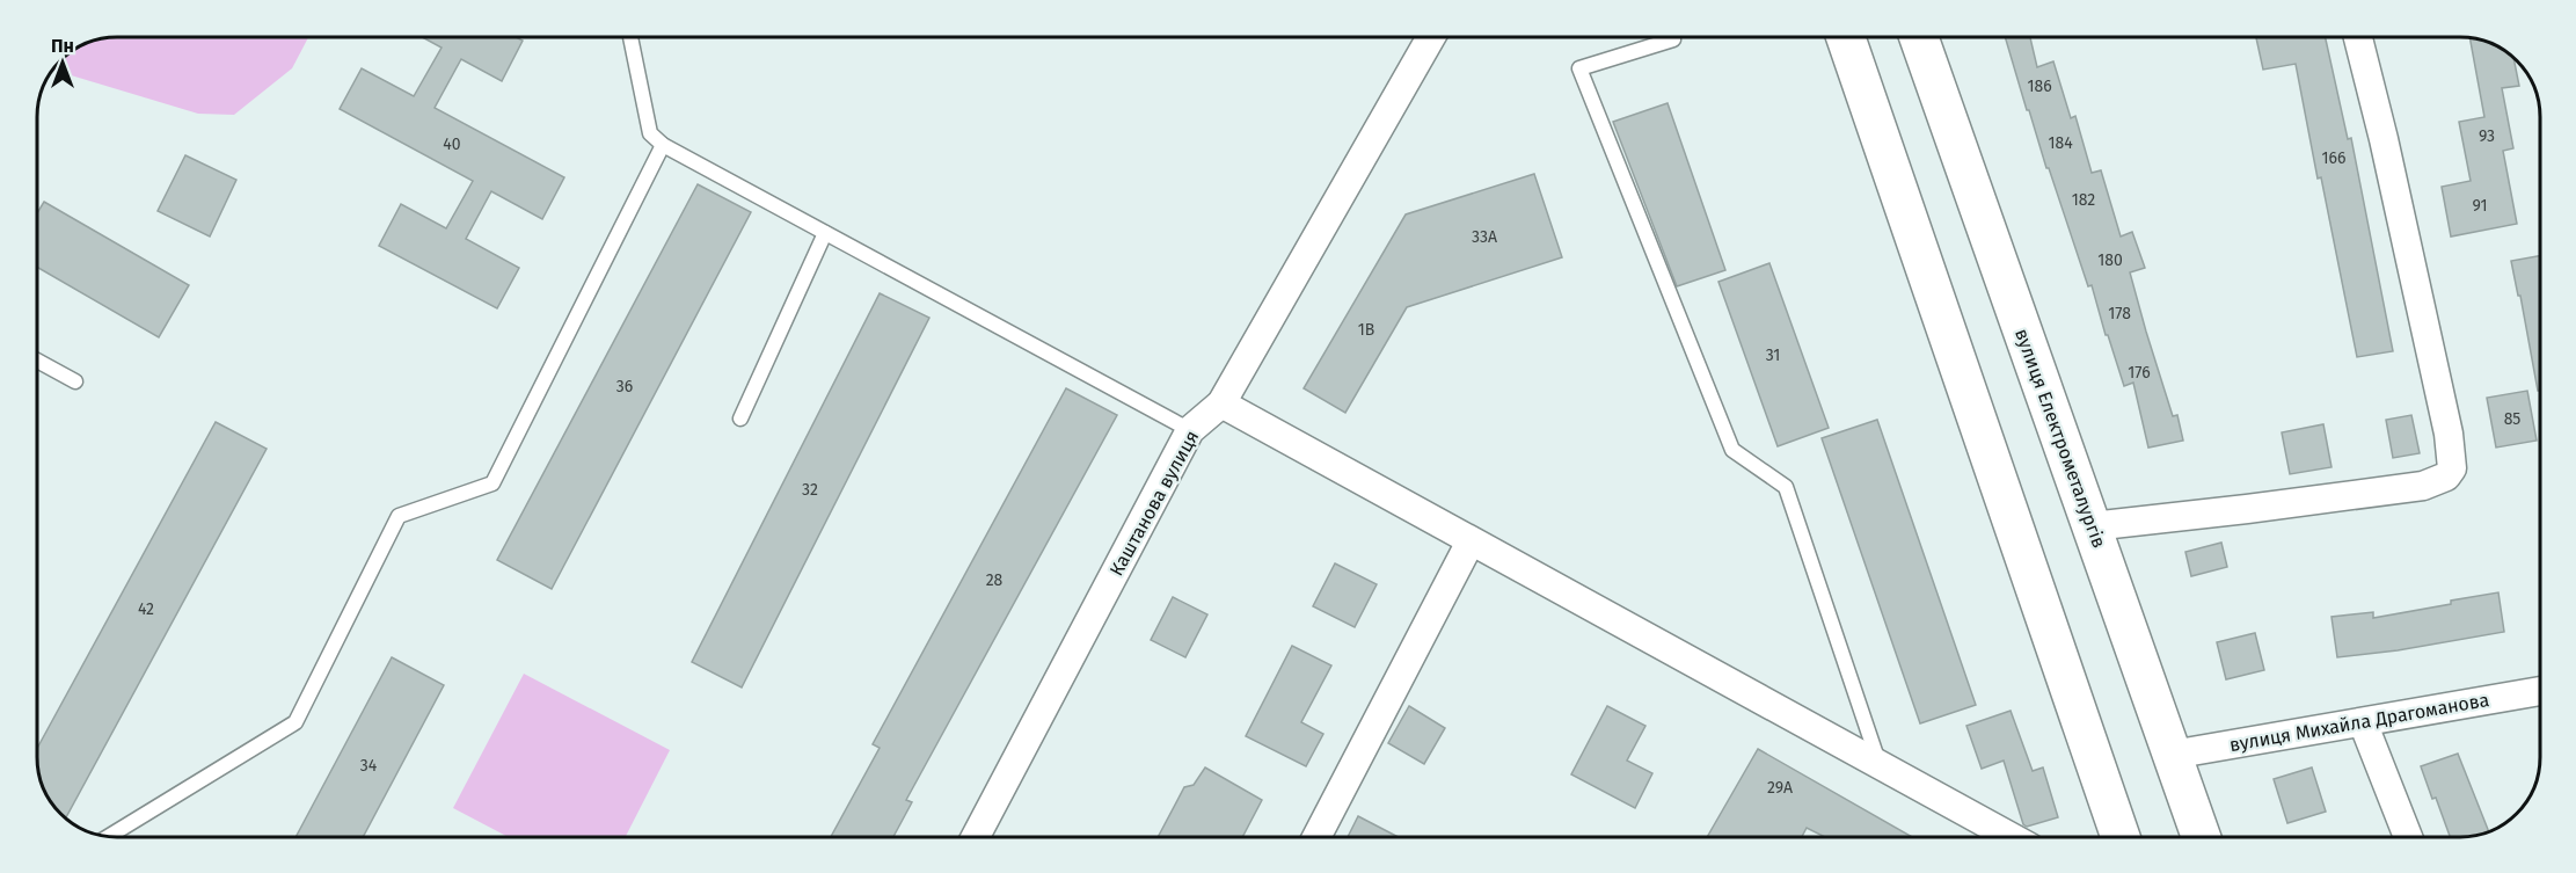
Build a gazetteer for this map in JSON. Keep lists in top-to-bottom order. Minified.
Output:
{"streets":{"main road":["вулиця Електрометалургів"],"street":["Каштанова вулиця","вулиця Михайла Драгоманова"]},"crossings":[["вулиця Електрометалургів","вулиця Михайла Драгоманова"]],"house_numbers":["186","93","184","40","166","182","91","33А","180","178","1В","31","176","36","85","32","28","42","34","29А"],"north":"top"}
